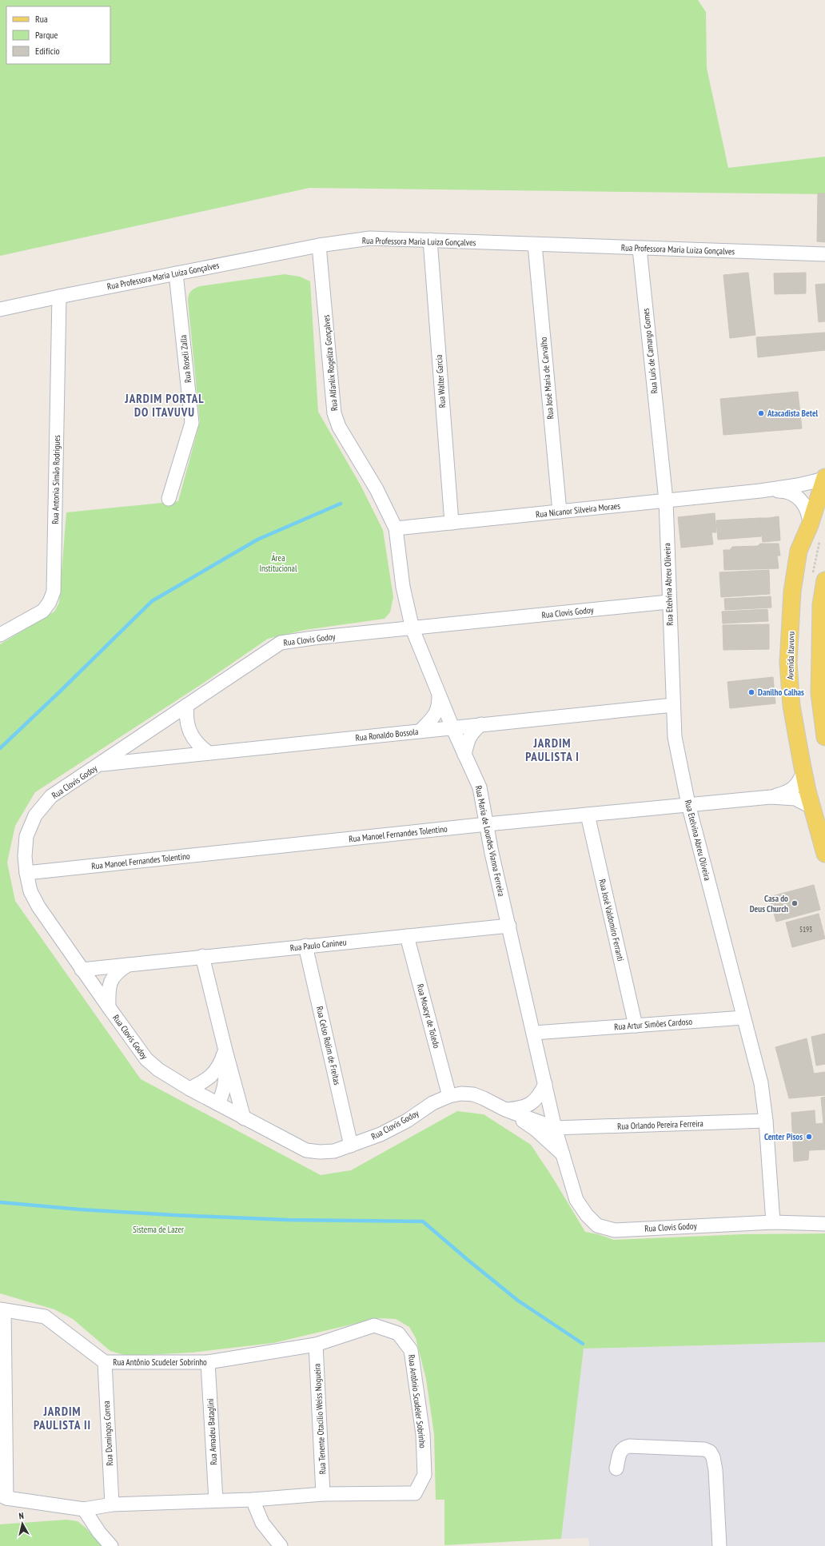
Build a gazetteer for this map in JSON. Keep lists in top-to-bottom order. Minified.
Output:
{"streets":{"main road":["Avenida Itavuvu"],"street":["Rua Professora Maria Luiza Gonçalves","Rua Luís de Camargo Gomes","Rua Roseli Zalla","Rua Alfanlix Rogeliza Gonçalves","Rua José Maria de Carvalho","Rua Walter Garcia","Rua Antonia Simão Rodrigues","Rua Nicanor Silveira Moraes","Rua Etelvina Abreu Oliveira","Rua Clovis Godoy","Rua Ronaldo Bossola","Rua Manoel Fernandes Tolentino","Rua Maria de Lourdes Vianna Ferreira","Rua José Valdomiro Ferranti","Rua Paulo Canineu","Rua Moacyr de Toledo","Rua Artur Simões Cardoso","Rua Celso Rolim de Freitas","Rua Orlando Pereira Ferreira","Rua Antônio Scudeler Sobrinho","Rua Tenente Otacilio Weiss Nogueira","Rua Amadeu Bataglini","Rua Domingos Correa"]},"crossings":[["Rua Professora Maria Luiza Gonçalves","Rua Luís de Camargo Gomes"],["Rua Professora Maria Luiza Gonçalves","Rua Roseli Zalla"],["Rua Professora Maria Luiza Gonçalves","Rua Alfanlix Rogeliza Gonçalves"],["Rua Professora Maria Luiza Gonçalves","Rua José Maria de Carvalho"],["Rua Professora Maria Luiza Gonçalves","Rua Walter Garcia"],["Rua Professora Maria Luiza Gonçalves","Rua Antonia Simão Rodrigues"],["Rua Luís de Camargo Gomes","Rua Etelvina Abreu Oliveira"],["Rua Alfanlix Rogeliza Gonçalves","Rua Maria de Lourdes Vianna Ferreira"],["Rua José Maria de Carvalho","Rua Nicanor Silveira Moraes"],["Rua Walter Garcia","Rua Nicanor Silveira Moraes"],["Rua Nicanor Silveira Moraes","Rua Etelvina Abreu Oliveira"],["Rua Nicanor Silveira Moraes","Avenida Itavuvu"],["Rua Nicanor Silveira Moraes","Rua Maria de Lourdes Vianna Ferreira"],["Rua Etelvina Abreu Oliveira","Rua Clovis Godoy"],["Rua Etelvina Abreu Oliveira","Rua Ronaldo Bossola"],["Rua Etelvina Abreu Oliveira","Rua Manoel Fernandes Tolentino"],["Rua Etelvina Abreu Oliveira","Rua Artur Simões Cardoso"],["Rua Etelvina Abreu Oliveira","Rua Orlando Pereira Ferreira"],["Rua Clovis Godoy","Rua Ronaldo Bossola"],["Rua Clovis Godoy","Rua Manoel Fernandes Tolentino"],["Rua Clovis Godoy","Rua Maria de Lourdes Vianna Ferreira"],["Rua Clovis Godoy","Rua Paulo Canineu"],["Rua Clovis Godoy","Rua Moacyr de Toledo"],["Rua Clovis Godoy","Rua Celso Rolim de Freitas"],["Rua Clovis Godoy","Rua Orlando Pereira Ferreira"],["Avenida Itavuvu","Rua Manoel Fernandes Tolentino"],["Rua Ronaldo Bossola","Rua Maria de Lourdes Vianna Ferreira"],["Rua Manoel Fernandes Tolentino","Rua Maria de Lourdes Vianna Ferreira"],["Rua Manoel Fernandes Tolentino","Rua José Valdomiro Ferranti"],["Rua Maria de Lourdes Vianna Ferreira","Rua Paulo Canineu"],["Rua Maria de Lourdes Vianna Ferreira","Rua Artur Simões Cardoso"],["Rua Maria de Lourdes Vianna Ferreira","Rua Orlando Pereira Ferreira"],["Rua José Valdomiro Ferranti","Rua Artur Simões Cardoso"],["Rua Paulo Canineu","Rua Moacyr de Toledo"],["Rua Paulo Canineu","Rua Celso Rolim de Freitas"],["Rua Antônio Scudeler Sobrinho","Rua Tenente Otacilio Weiss Nogueira"],["Rua Antônio Scudeler Sobrinho","Rua Amadeu Bataglini"],["Rua Antônio Scudeler Sobrinho","Rua Domingos Correa"]],"districts":["JARDIM PORTAL DO ITAVUVU","JARDIM PAULISTA I","JARDIM PAULISTA II"],"parks":["Área Institucional","Sistema de Lazer"],"places":["Atacadista Betel","Danilho Calhas","Casa do Deus Church","Center Pisos"],"house_numbers":["5193"],"legend":["Rua","Parque","Edifício"],"north":"top"}
